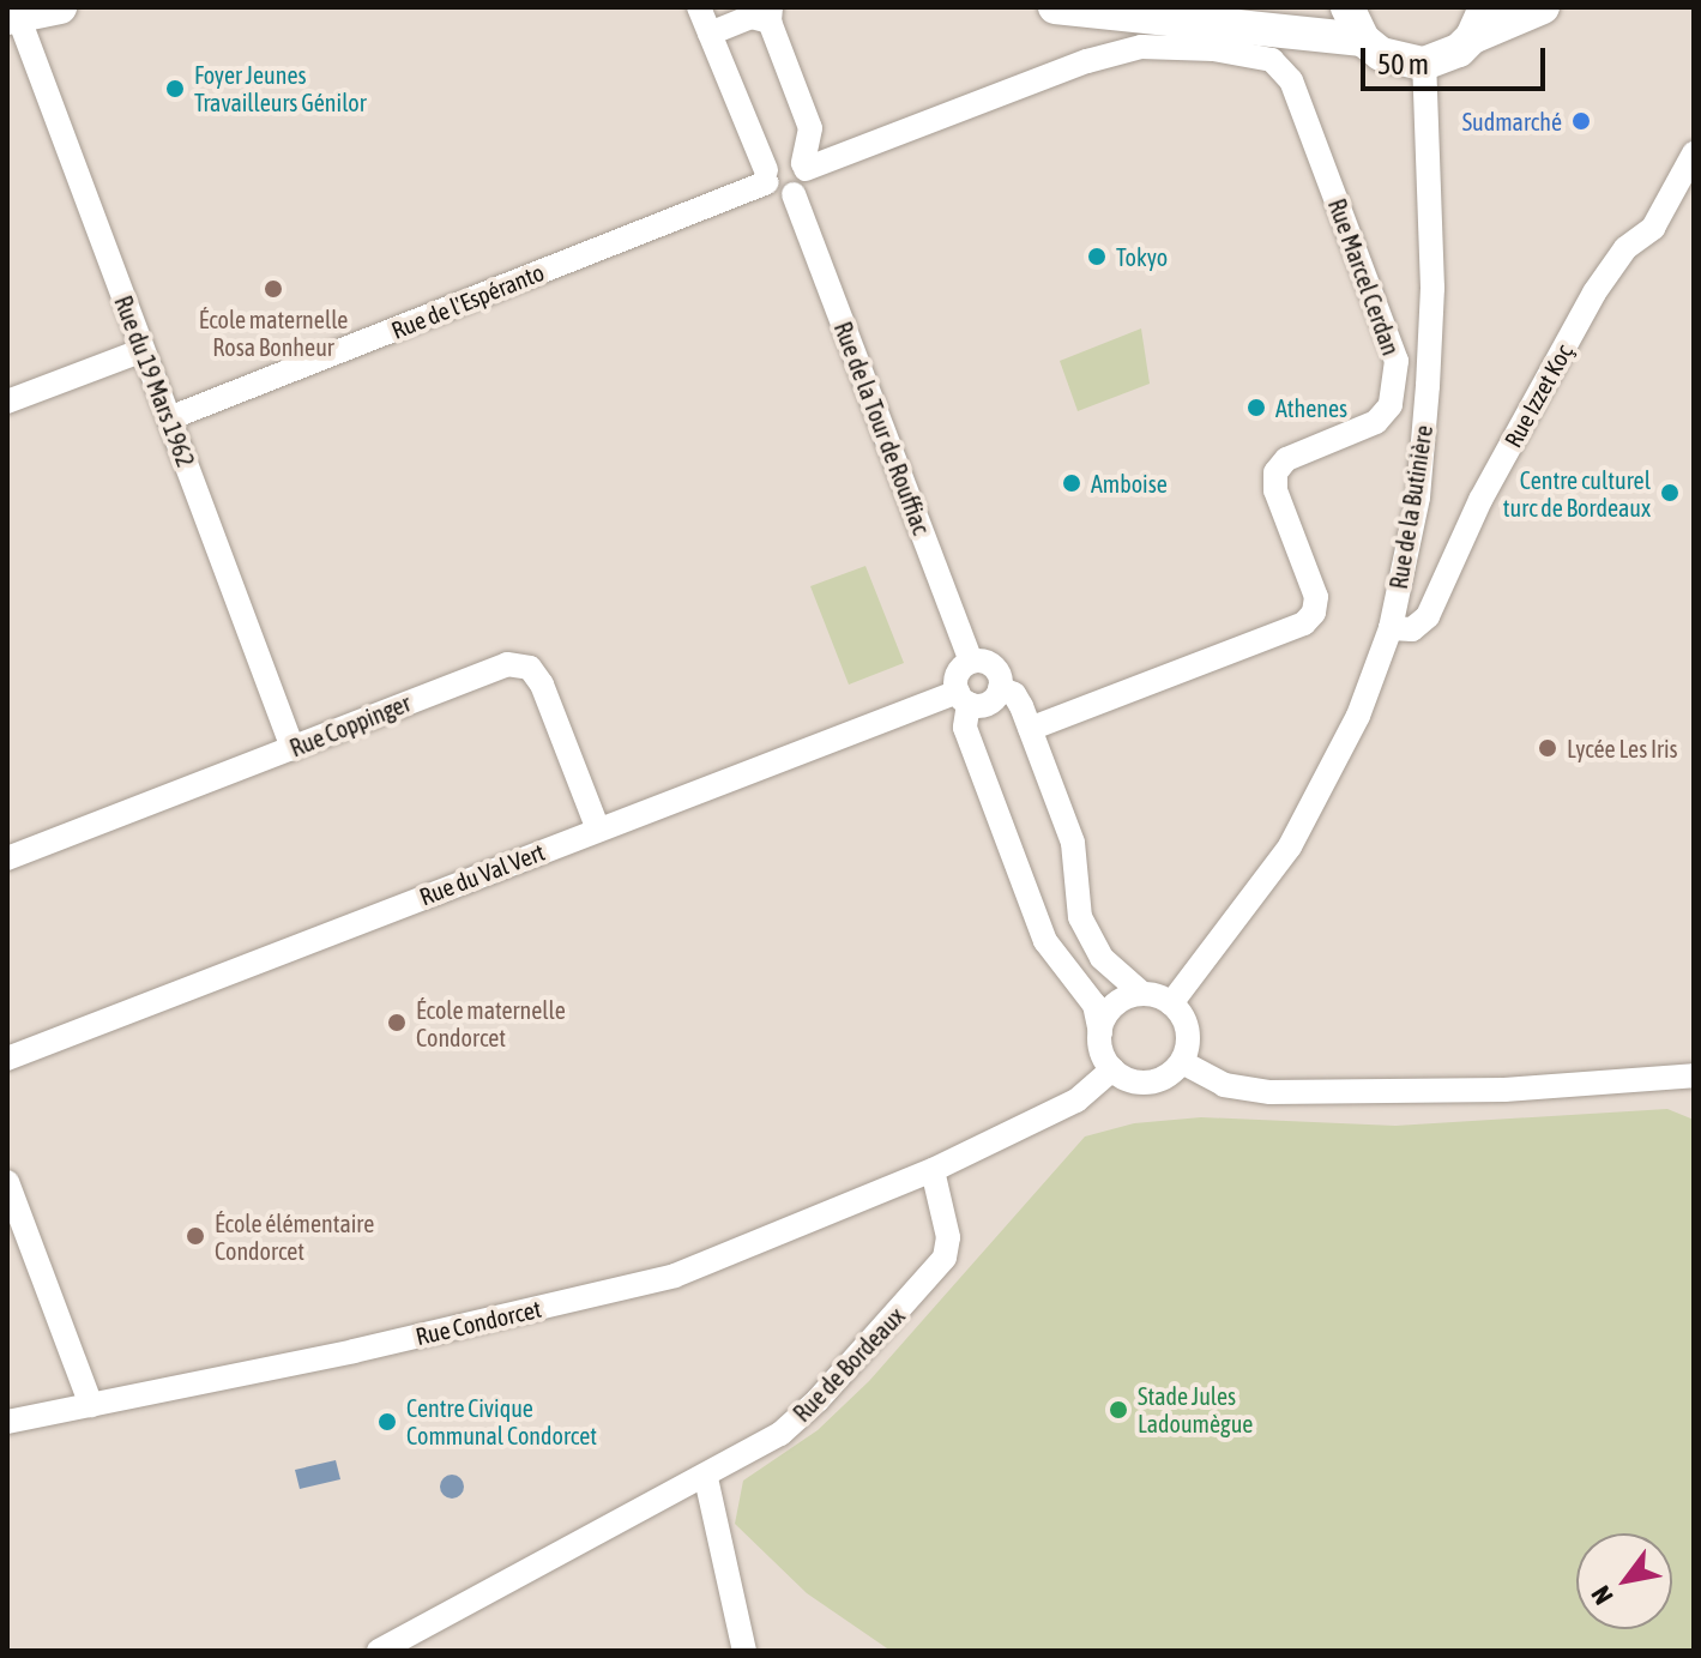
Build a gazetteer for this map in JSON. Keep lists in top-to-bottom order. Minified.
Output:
{"streets":{"street":["Rue Marcel Cerdan","Rue de l'Espéranto","Rue du 19 Mars 1962","Rue Izzet Koç","Rue de la Tour de Rouffiac","Rue de la Butinière","Rue Coppinger","Rue du Val Vert","Rue Condorcet","Rue de Bordeaux"]},"crossings":[["Rue Marcel Cerdan","Rue de l'Espéranto"],["Rue Marcel Cerdan","Rue de la Tour de Rouffiac"],["Rue de l'Espéranto","Rue du 19 Mars 1962"],["Rue de l'Espéranto","Rue de la Tour de Rouffiac"],["Rue du 19 Mars 1962","Rue Coppinger"],["Rue Izzet Koç","Rue de la Butinière"],["Rue de la Tour de Rouffiac","Rue de la Butinière"],["Rue de la Tour de Rouffiac","Rue du Val Vert"],["Rue Coppinger","Rue du Val Vert"],["Rue Condorcet","Rue de Bordeaux"]],"places":["Foyer Jeunes Travailleurs Génilor","Sudmarché","Tokyo","École maternelle Rosa Bonheur","Athenes","Amboise","Centre culturel turc de Bordeaux","Lycée Les Iris","École maternelle Condorcet","École élémentaire Condorcet","Stade Jules Ladoumègue","Centre Civique Communal Condorcet"],"scale_bar":"50 m","north":"bottom left"}
